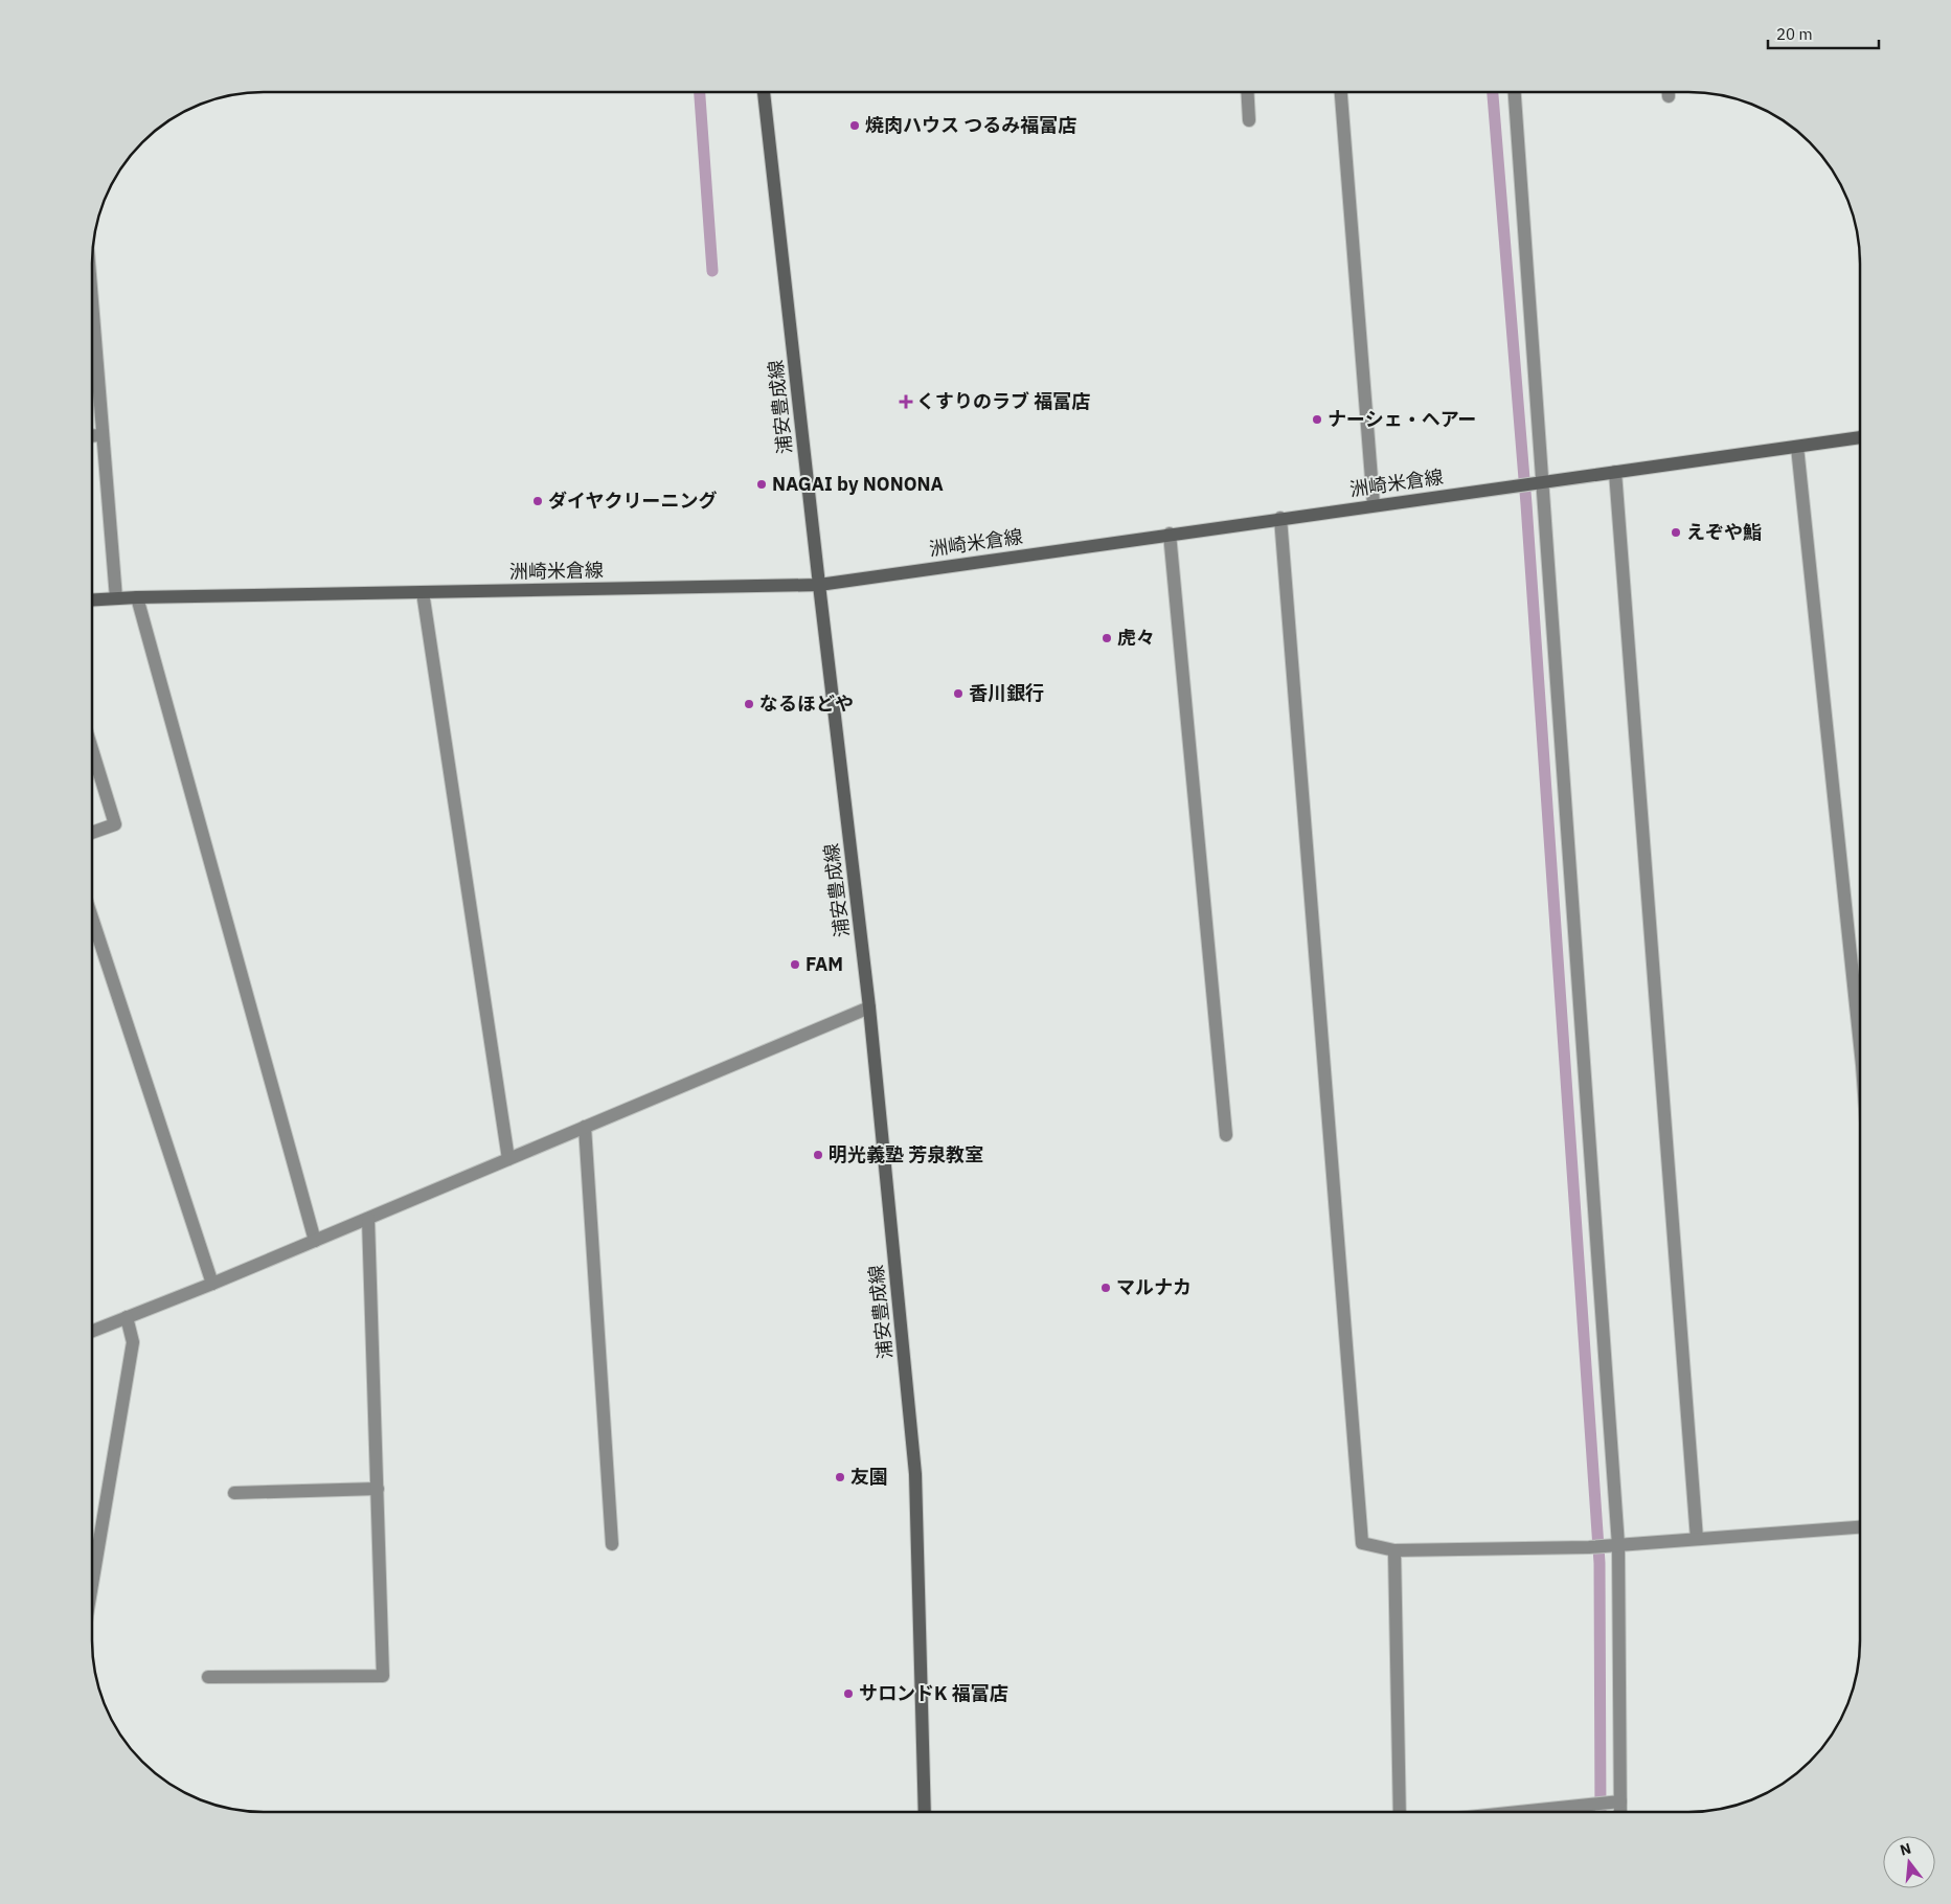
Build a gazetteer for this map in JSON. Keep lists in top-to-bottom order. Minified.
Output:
{"streets":{"main road":["浦安豊成線","洲崎米倉線"]},"crossings":[["浦安豊成線","洲崎米倉線"]],"places":{"other":["焼肉ハウス つるみ福富店","ナーシェ・ヘアー","NAGAI by NONONA","ダイヤクリーニング","えぞや鮨","虎々","香川銀行","なるほどや","FAM","明光義塾 芳泉教室","マルナカ","友園","サロンドK 福富店"],"health":["くすりのラブ 福富店"]},"scale_bar":"20 m","north":"top"}
